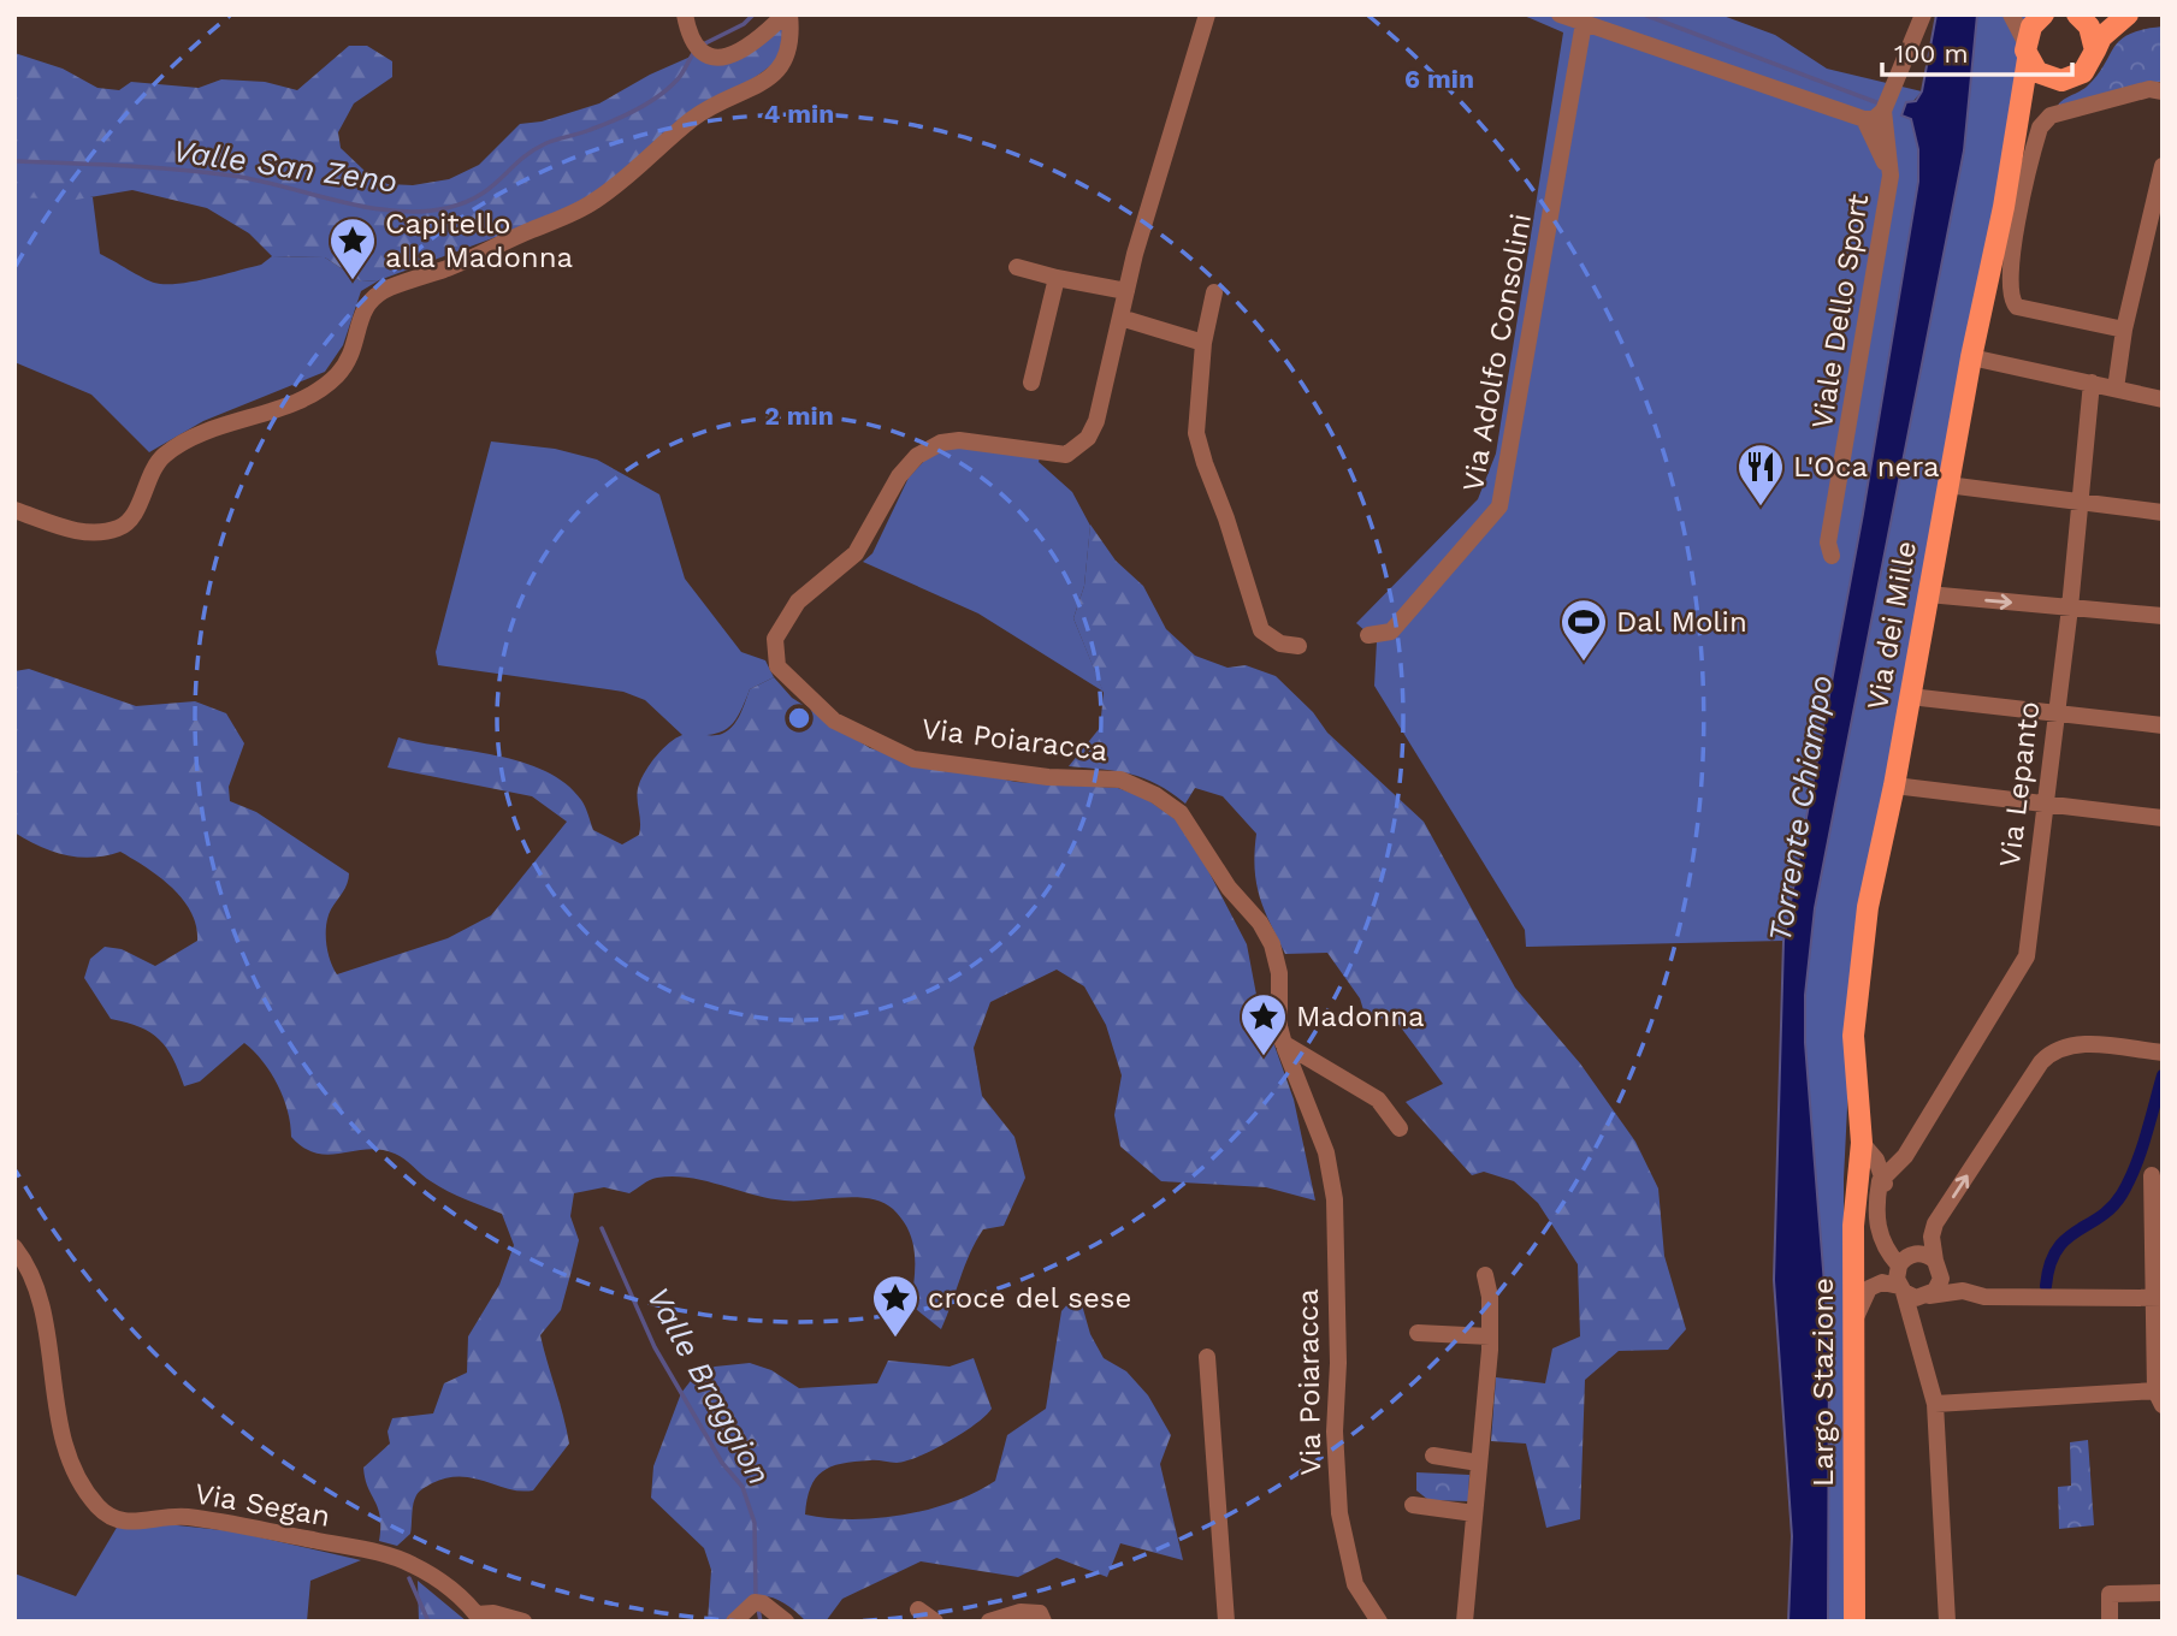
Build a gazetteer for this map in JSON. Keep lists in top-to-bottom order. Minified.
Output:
{"streets":{"main road":["Via dei Mille","Largo Stazione"],"street":["Viale Dello Sport","Via Adolfo Consolini","Via Poiaracca","Via Lepanto","Via Segan"]},"crossings":[["Via dei Mille","Largo Stazione"]],"water":["Valle San Zeno","Torrente Chiampo","Valle Braggion"],"places":{"place":["Capitello alla Madonna","Madonna","croce del sese"],"restaurant":["L'Oca nera"],"sports":["Dal Molin"]},"scale_bar":"100 m","rings":["6 min","4 min","2 min"]}
